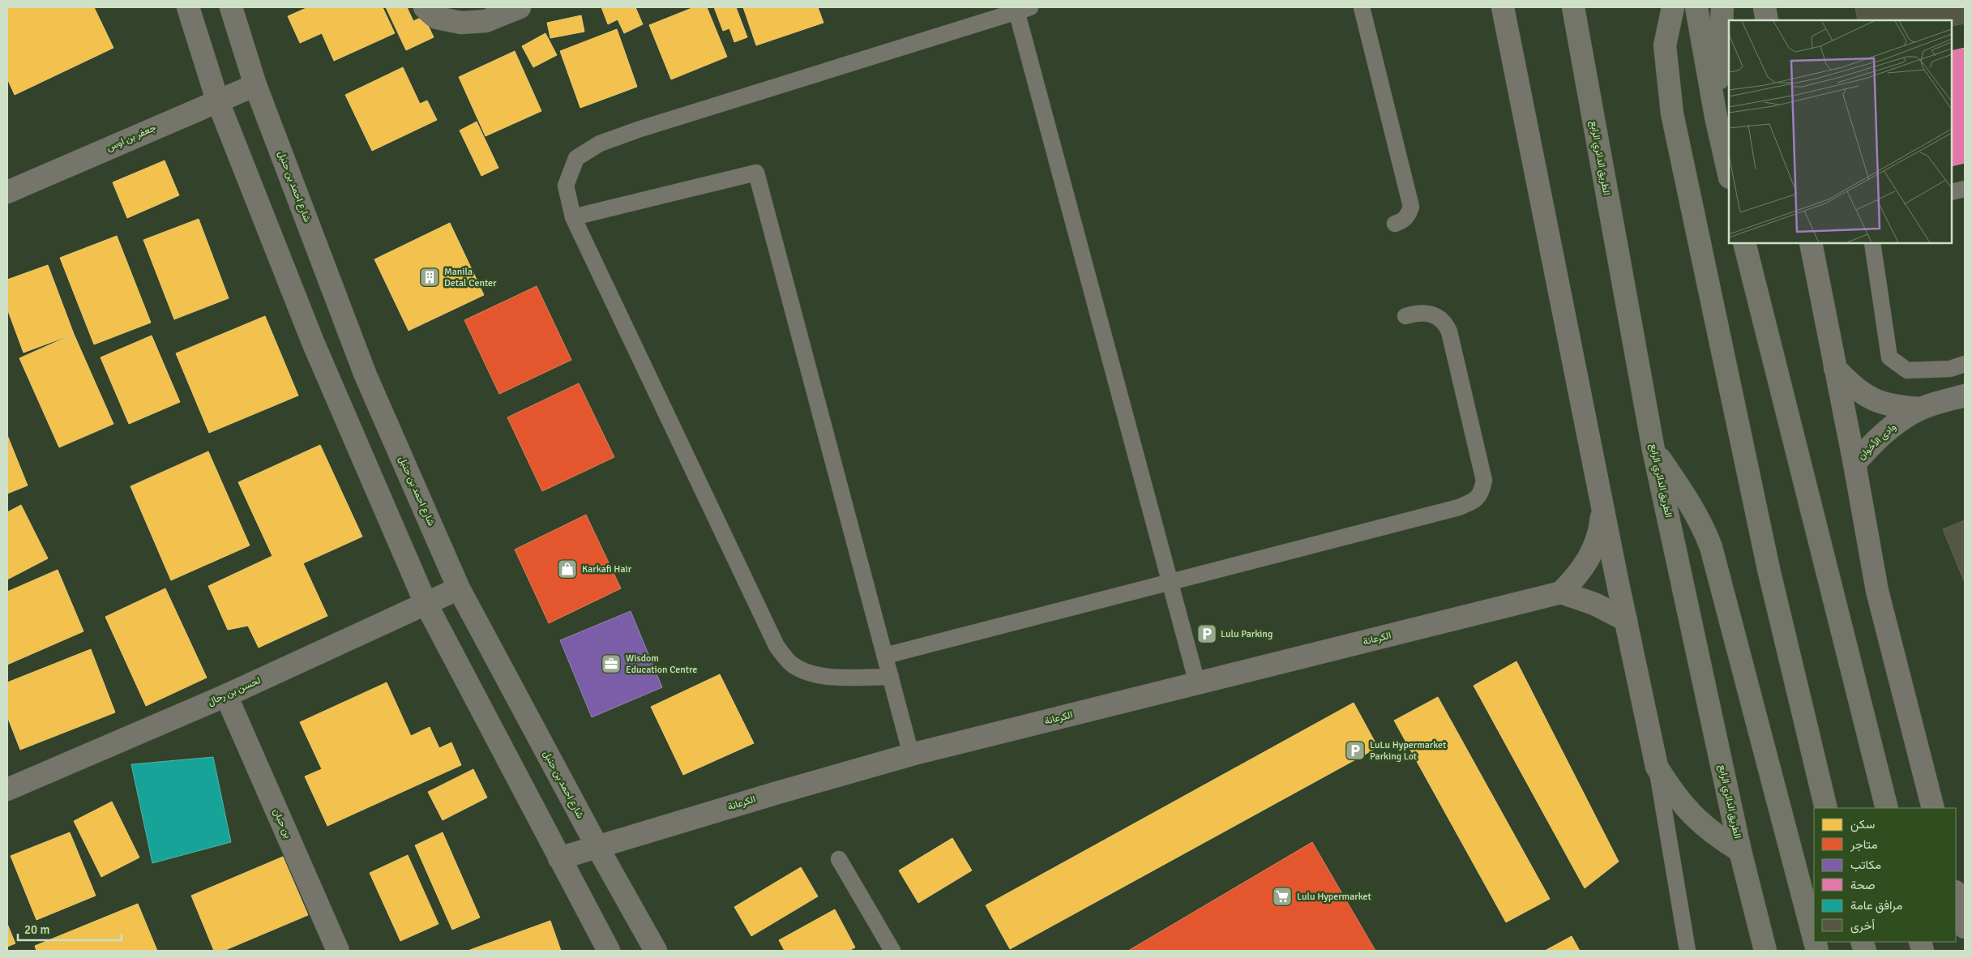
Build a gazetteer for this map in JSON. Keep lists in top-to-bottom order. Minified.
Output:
{"streets":{"main road":["الطريق الدائري الرابع"],"street":["جعفر بن اوس","شارع احمد بن حنبل","وادى الأخوان","الكرعانة","لحسن بن رحال","بن حبان"]},"crossings":[["جعفر بن اوس","شارع احمد بن حنبل"],["شارع احمد بن حنبل","الكرعانة"],["شارع احمد بن حنبل","لحسن بن رحال"],["لحسن بن رحال","بن حبان"]],"places":{"building":["Manila Detal Center"],"shop":["Karkafi Hair"],"parking":["Lulu Parking","LuLu Hypermarket Parking Lot"],"office":["Wisdom Education Centre"],"supermarket":["Lulu Hypermarket"]},"legend":["سكن","متاجر","مكاتب","صحة","مرافق عامة","أخرى"],"scale_bar":"20 m"}
